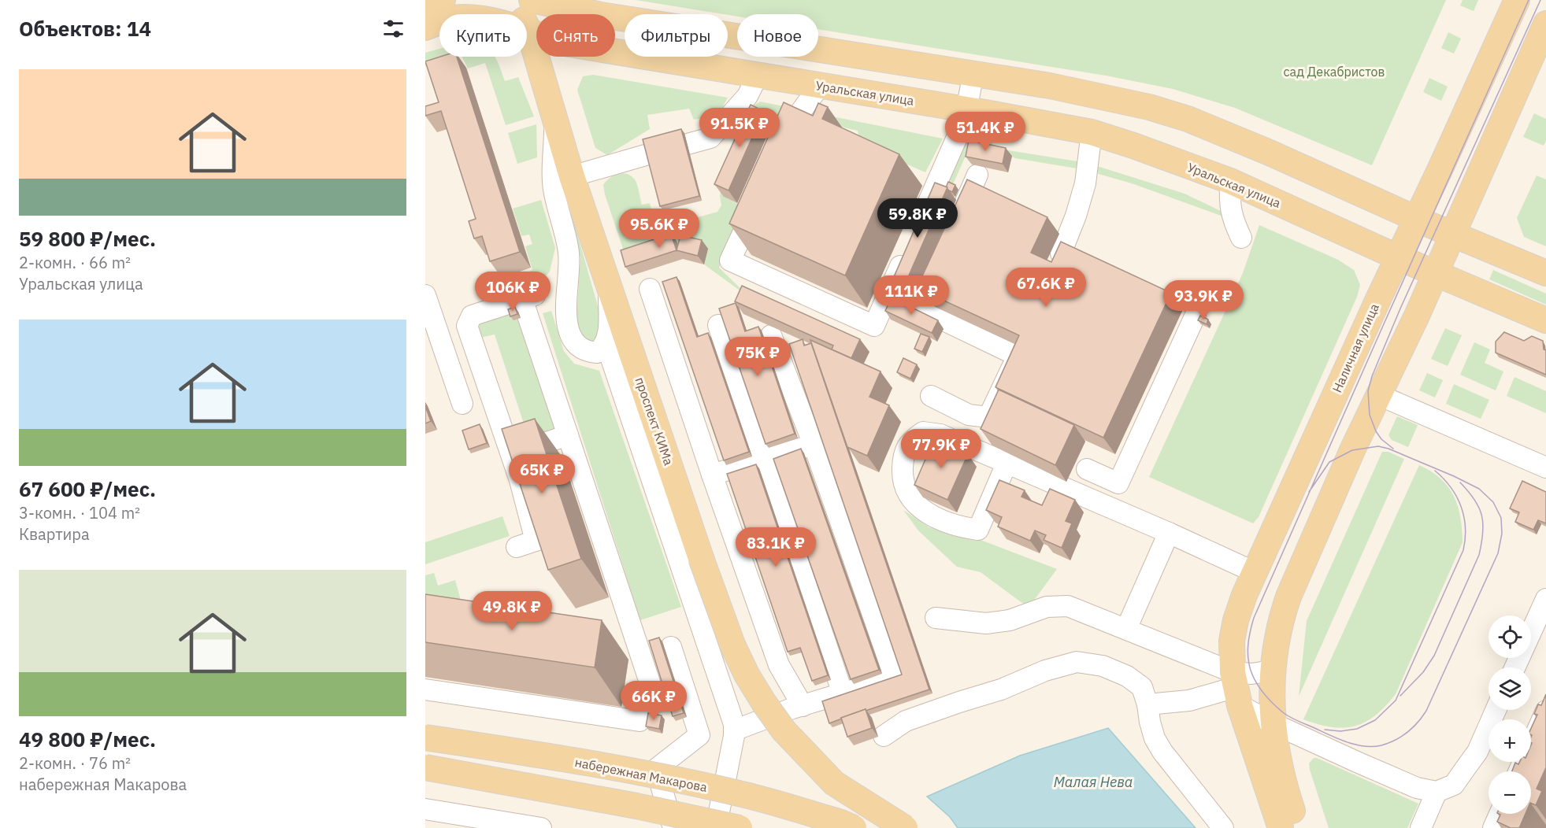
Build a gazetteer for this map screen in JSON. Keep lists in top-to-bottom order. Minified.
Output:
{"streets":{"main road":["Уральская улица","Наличная улица","проспект КИМа","набережная Макарова"]},"crossings":[["Уральская улица","Наличная улица"],["Уральская улица","проспект КИМа"]],"water":["Малая Нева"],"parks":["сад Декабристов"],"page":{"heading":"Объектов: 14","chip":["Купить","Снять","Фильтры","Новое"],"list":[{"name":"59 800 ₽/мес.","note":"2-комн. · 66 m² · Уральская улица"},{"name":"67 600 ₽/мес.","note":"3-комн. · 104 m² · Квартира"},{"name":"49 800 ₽/мес.","note":"2-комн. · 76 m² · набережная Макарова"}],"price":["91.5K ₽","51.4K ₽","59.8K ₽","95.6K ₽","67.6K ₽","106K ₽","111K ₽","93.9K ₽","75K ₽","77.9K ₽","65K ₽","83.1K ₽","49.8K ₽","66K ₽"],"map_buttons":["+","−"]}}
